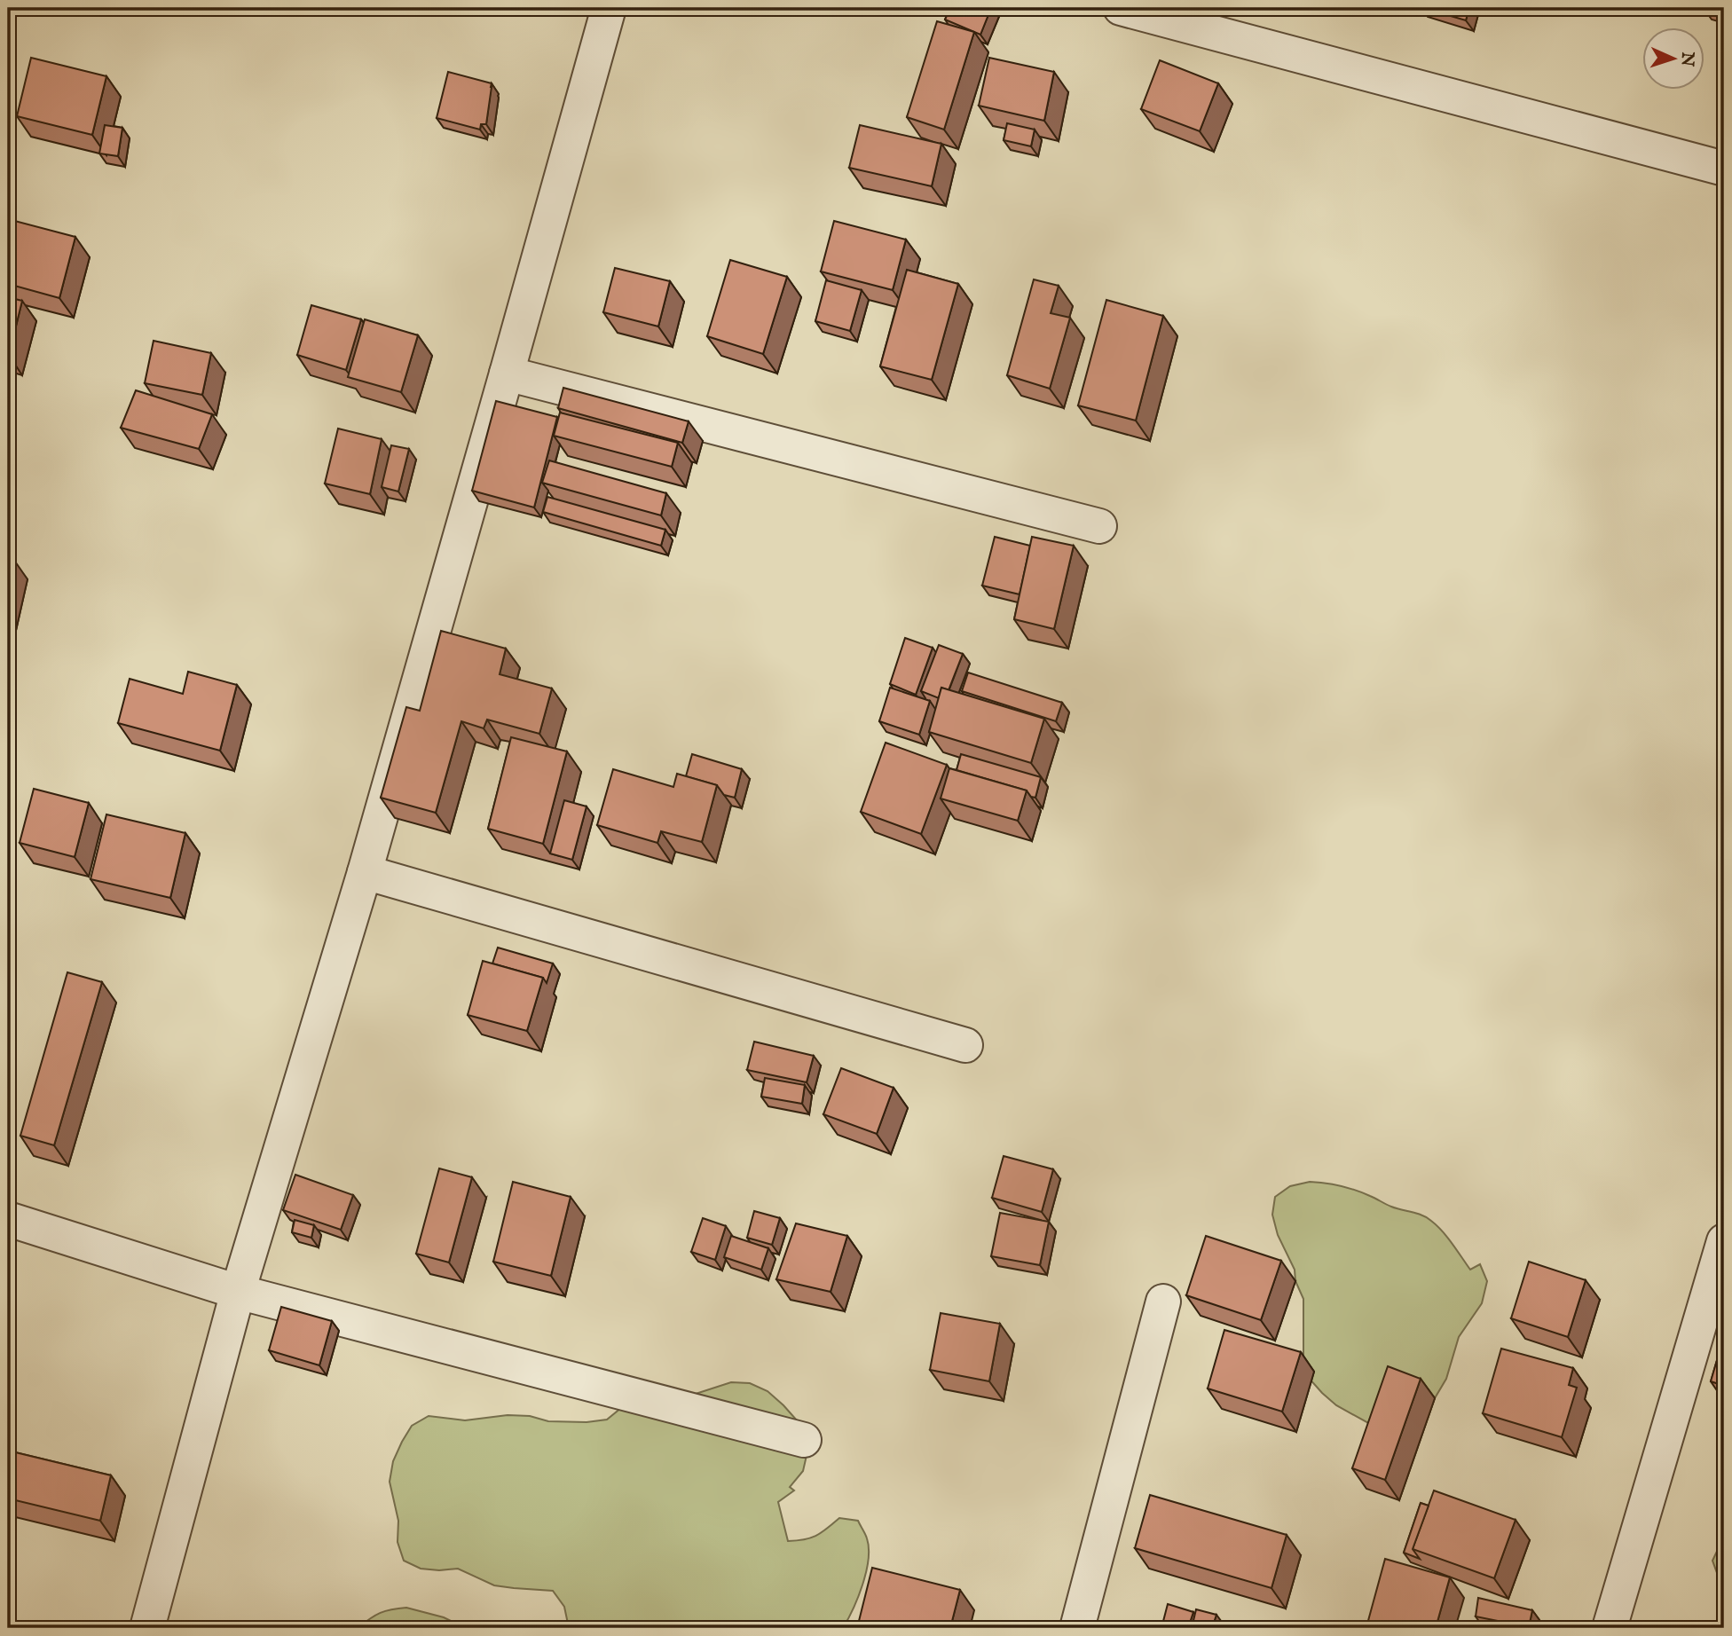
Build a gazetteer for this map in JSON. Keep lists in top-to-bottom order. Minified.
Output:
{"north":"right"}
